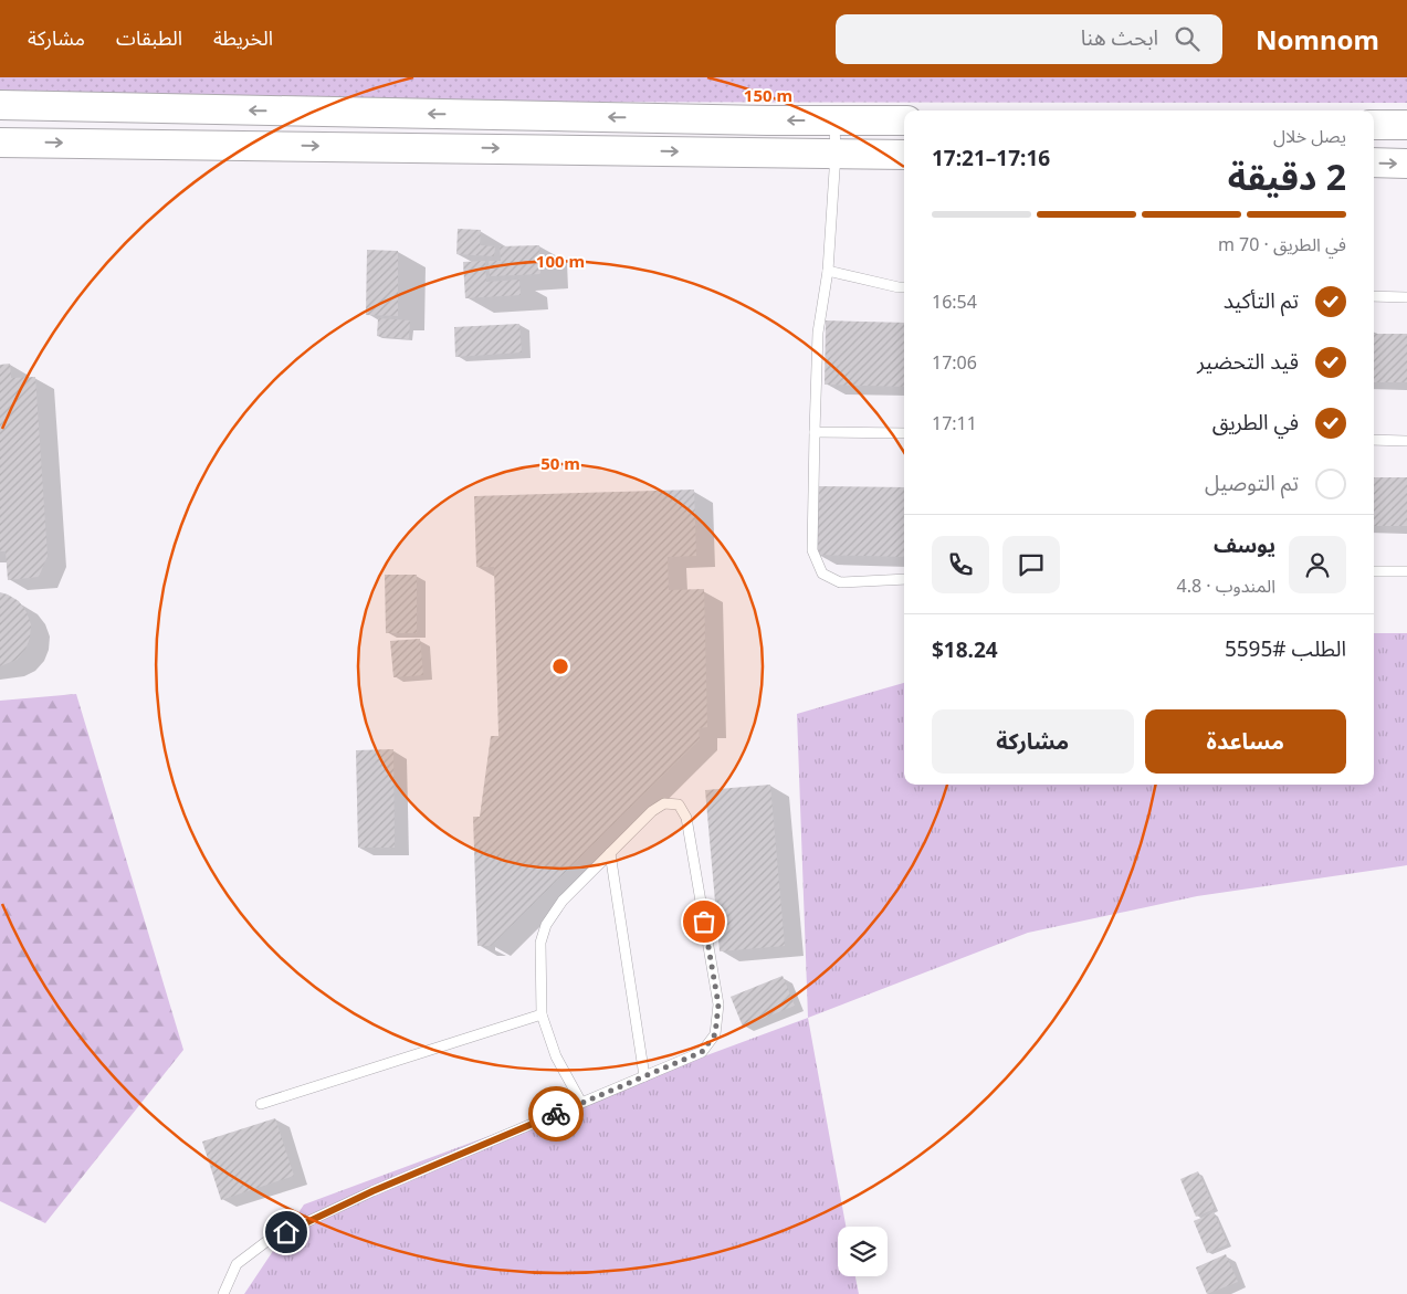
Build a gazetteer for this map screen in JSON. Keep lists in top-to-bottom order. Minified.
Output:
{"page":{"header":"Nomnom","search":"ابحث هنا","nav":["الخريطة","الطبقات","مشاركة"],"heading":["2 دقيقة","يصل خلال","17:16–17:21"],"panel":["يوسف","المندوب · 4.8","الطلب #5595","$18.24"],"bar":"في الطريق · 70 m","list":[["تم التأكيد","16:54"],["قيد التحضير","17:06"],["في الطريق","17:11"],"تم التوصيل"],"buttons":["مساعدة","مشاركة"]},"rings":["150 m","100 m","50 m"]}
